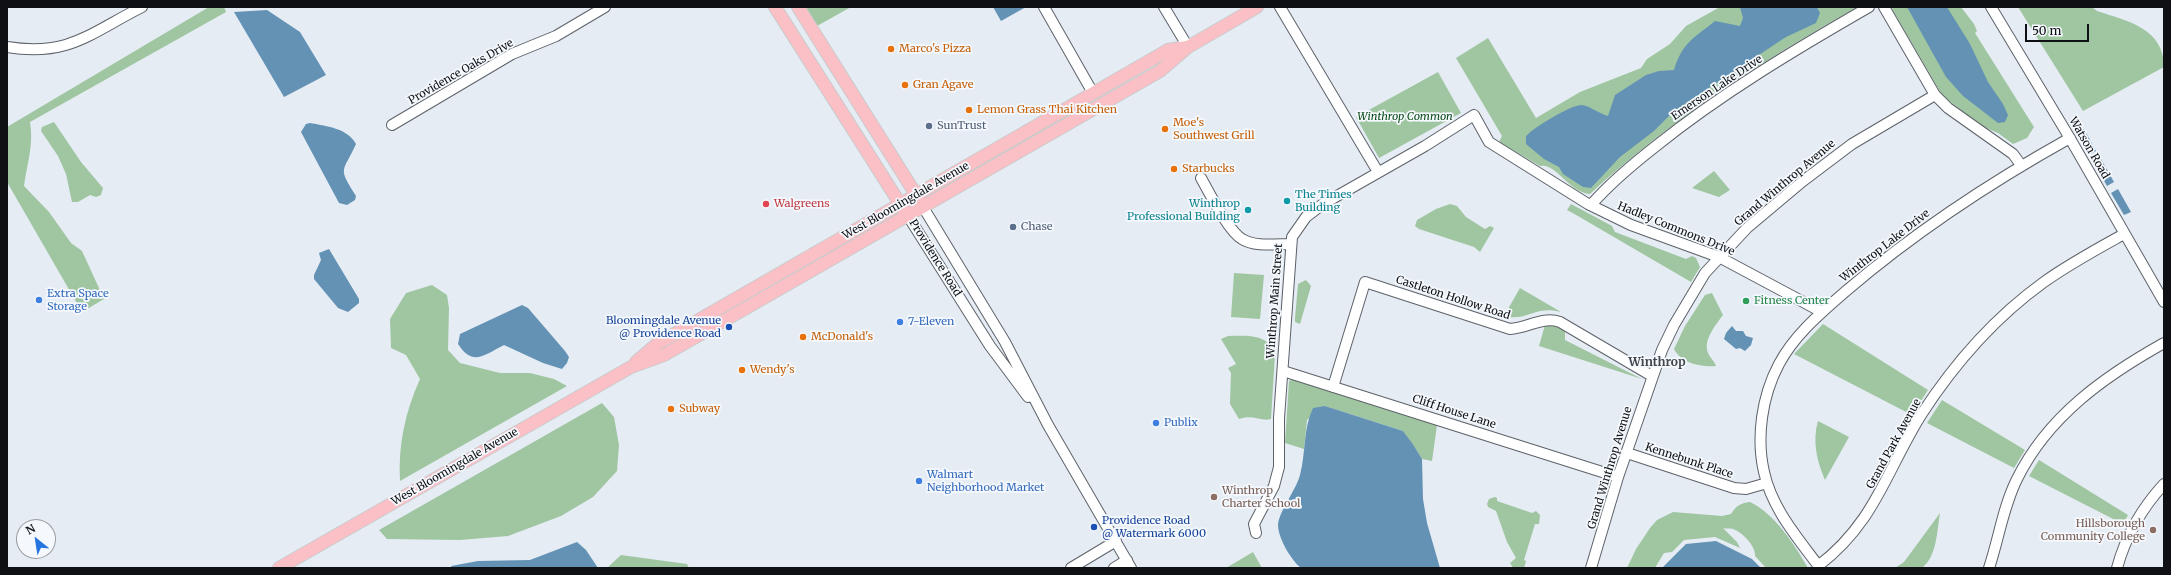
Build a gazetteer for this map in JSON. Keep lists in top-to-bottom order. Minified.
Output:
{"streets":{"main road":["West Bloomingdale Avenue","Providence Road"],"street":["Providence Oaks Drive","Emerson Lake Drive","Watson Road","Grand Winthrop Avenue","Hadley Commons Drive","Winthrop Lake Drive","Castleton Hollow Road","Winthrop Main Street","Cliff House Lane","Grand Park Avenue","Kennebunk Place"]},"crossings":[["Emerson Lake Drive","Hadley Commons Drive"],["Watson Road","Winthrop Lake Drive"],["Watson Road","Grand Park Avenue"],["Grand Winthrop Avenue","Hadley Commons Drive"],["Grand Winthrop Avenue","Castleton Hollow Road"],["Grand Winthrop Avenue","Cliff House Lane"],["Grand Winthrop Avenue","Kennebunk Place"],["West Bloomingdale Avenue","Providence Road"],["Hadley Commons Drive","Winthrop Lake Drive"],["Hadley Commons Drive","Winthrop Main Street"],["Winthrop Lake Drive","Grand Park Avenue"],["Winthrop Lake Drive","Kennebunk Place"],["Castleton Hollow Road","Cliff House Lane"],["Winthrop Main Street","Cliff House Lane"]],"districts":["Winthrop"],"parks":["Winthrop Common"],"places":["Marco's Pizza","Gran Agave","Lemon Grass Thai Kitchen","SunTrust","Moe's Southwest Grill","Starbucks","The Times Building","Walgreens","Winthrop Professional Building","Chase","Extra Space Storage","Fitness Center","7-Eleven","Bloomingdale Avenue @ Providence Road","McDonald's","Wendy's","Subway","Publix","Walmart Neighborhood Market","Winthrop Charter School","Providence Road @ Watermark 6000","Hillsborough Community College"],"scale_bar":"50 m","north":"top left"}
